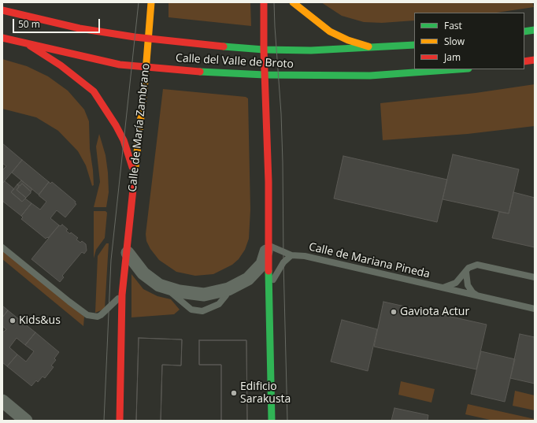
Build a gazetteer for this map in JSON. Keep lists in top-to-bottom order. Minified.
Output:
{"streets":{"main road":["Calle del Valle de Broto","Calle de María Zambrano"],"lane":["Calle de Mariana Pineda"]},"crossings":[["Calle del Valle de Broto","Calle de María Zambrano"]],"places":["Gaviota Actur","Kids&us","Edificio Sarakusta"],"legend":["Fast","Slow","Jam"],"scale_bar":"50 m"}
